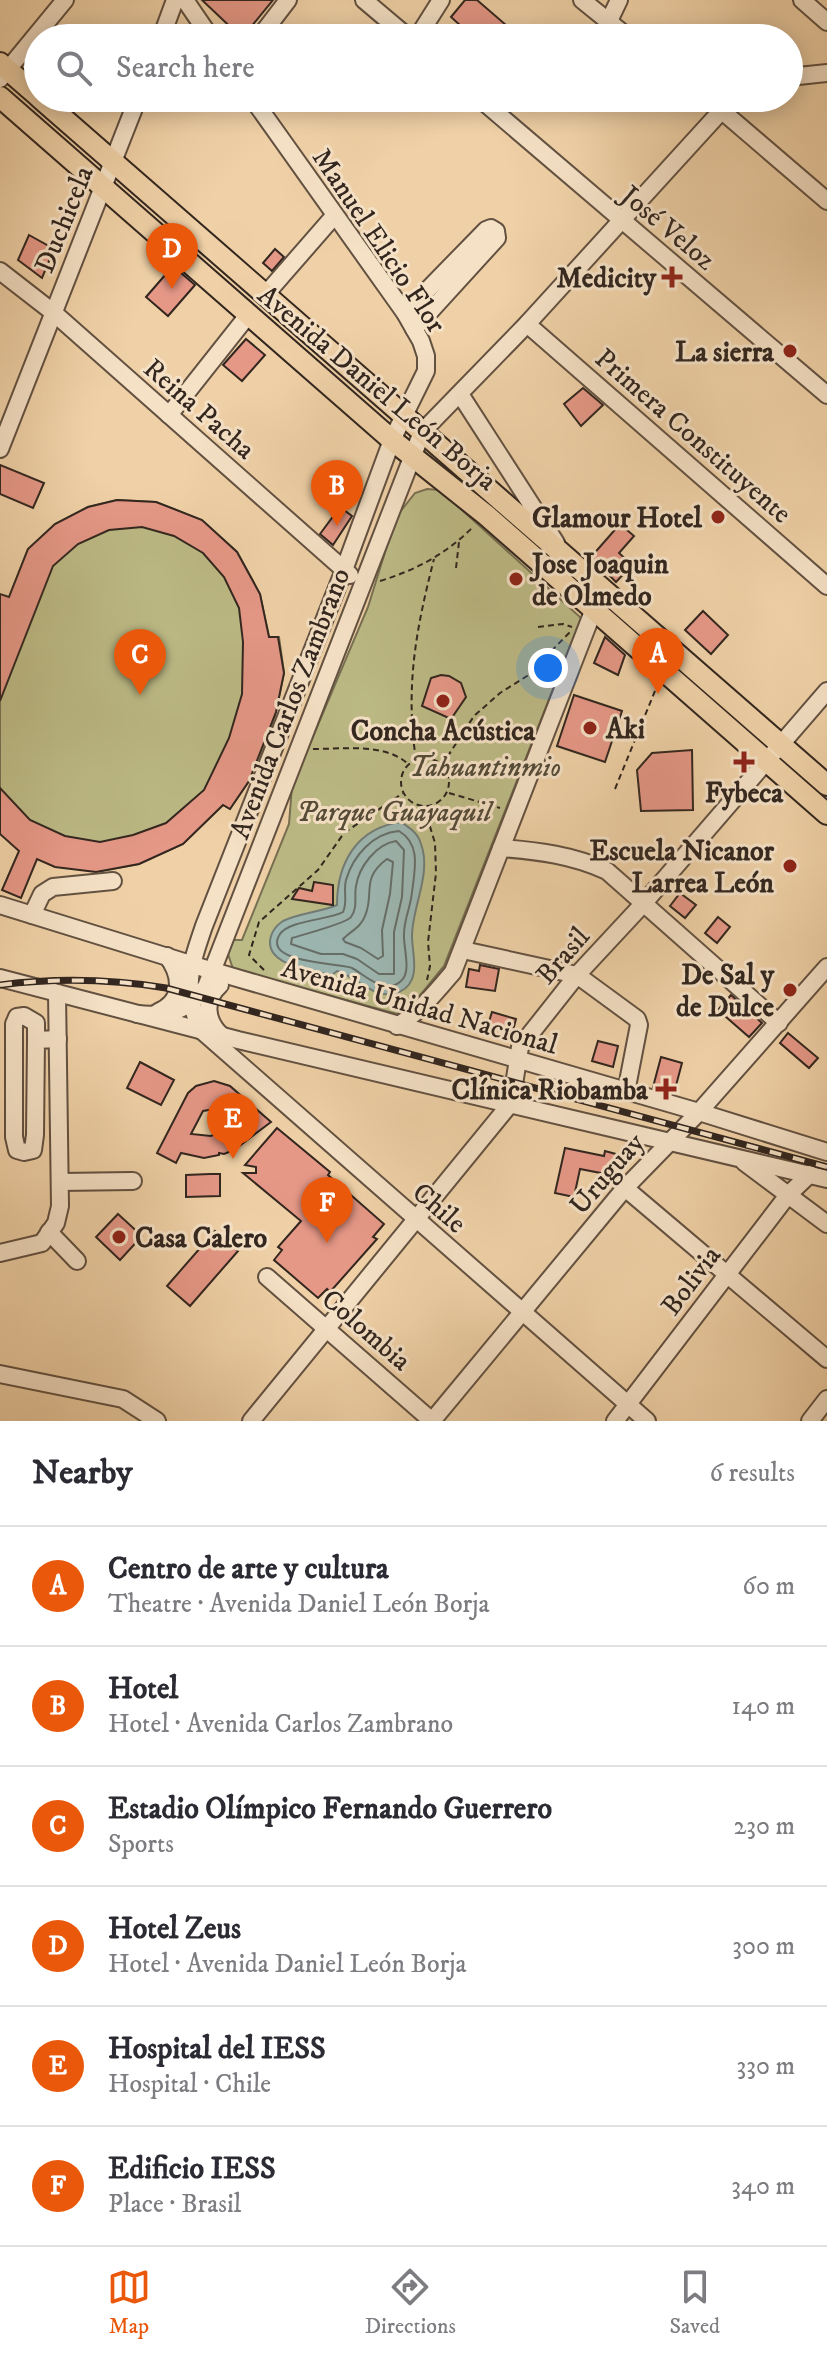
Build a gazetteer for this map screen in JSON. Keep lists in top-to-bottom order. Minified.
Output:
{"streets":{"main road":["Avenida Daniel León Borja"],"street":["Duchicela","José Veloz","Manuel Elicio Flor","Reina Pacha","Primera Constituyente","Avenida Carlos Zambrano","Brasil","Avenida Unidad Nacional","Uruguay","Chile","Bolivia","Colombia"]},"crossings":[["Duchicela","Avenida Daniel León Borja"],["Duchicela","Reina Pacha"],["José Veloz","Avenida Carlos Zambrano"],["Manuel Elicio Flor","Avenida Daniel León Borja"],["Manuel Elicio Flor","Avenida Carlos Zambrano"],["Avenida Daniel León Borja","Avenida Carlos Zambrano"],["Avenida Daniel León Borja","Brasil"],["Reina Pacha","Avenida Carlos Zambrano"],["Primera Constituyente","Avenida Carlos Zambrano"],["Avenida Carlos Zambrano","Avenida Unidad Nacional"],["Brasil","Avenida Unidad Nacional"],["Avenida Unidad Nacional","Uruguay"],["Uruguay","Chile"],["Uruguay","Colombia"],["Chile","Bolivia"]],"parks":["Tahuantinmio","Parque Guayaquil"],"places":{"health":["Medicity","Fybeca","Clínica Riobamba"],"other":["La sierra","Glamour Hotel","Jose Joaquin de Olmedo","Concha Acústica","Aki","Escuela Nicanor Larrea León","De Sal y de Dulce","Casa Calero"]},"page":{"search":"Search here","pins":["D","B","A","C","E","F"],"heading":["Nearby","6 results"],"list":[{"mark":"A","name":"Centro de arte y cultura","note":"Theatre · Avenida Daniel León Borja","value":"60 m"},{"mark":"B","name":"Hotel","note":"Hotel · Avenida Carlos Zambrano","value":"140 m"},{"mark":"C","name":"Estadio Olímpico Fernando Guerrero","note":"Sports","value":"230 m"},{"mark":"D","name":"Hotel Zeus","note":"Hotel · Avenida Daniel León Borja","value":"300 m"},{"mark":"E","name":"Hospital del IESS","note":"Hospital · Chile","value":"330 m"},{"mark":"F","name":"Edificio IESS","note":"Place · Brasil","value":"340 m"}],"nav":["Map","Directions","Saved"]}}
